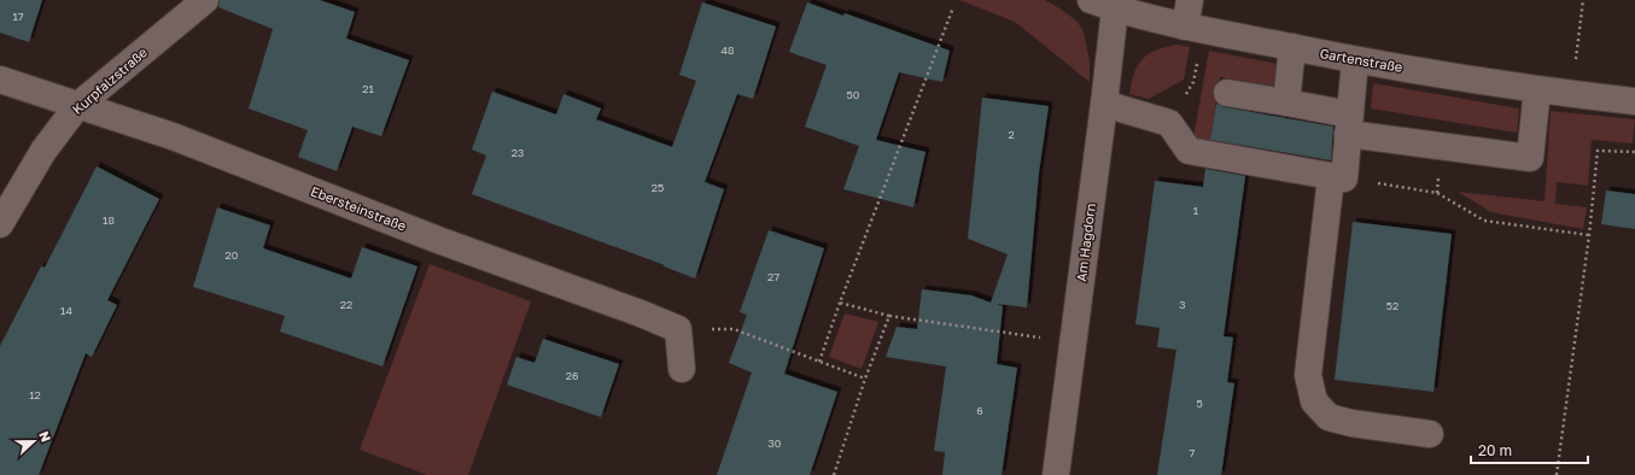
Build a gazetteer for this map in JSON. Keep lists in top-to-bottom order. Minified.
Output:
{"streets":{"street":["Gartenstraße","Kurpfalzstraße","Ebersteinstraße","Am Hagdorn"]},"crossings":[["Gartenstraße","Am Hagdorn"],["Kurpfalzstraße","Ebersteinstraße"]],"house_numbers":["17","48","21","50","2","23","25","1","18","20","27","22","3","52","14","26","12","5","6","30","7"],"scale_bar":"20 m","north":"right"}
